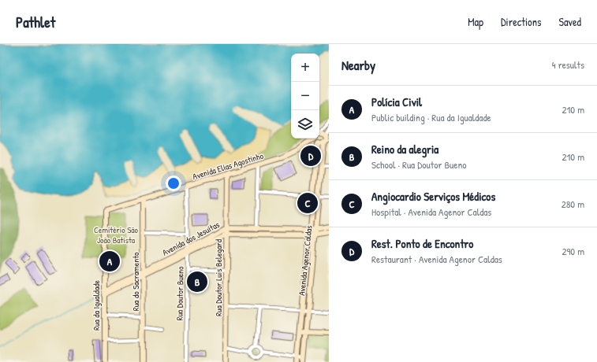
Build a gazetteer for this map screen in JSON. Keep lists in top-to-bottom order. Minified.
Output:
{"streets":{"street":["Avenida Elias Agostinho","Avenida dos Jesuítas","Avenida Agenor Caldas","Rua Doutor Luis Belegard","Rua do Sacramento","Rua Doutor Bueno","Rua da Igualdade"]},"crossings":[["Avenida Elias Agostinho","Rua Doutor Luis Belegard"],["Avenida Elias Agostinho","Rua do Sacramento"],["Avenida Elias Agostinho","Rua Doutor Bueno"],["Avenida Elias Agostinho","Rua da Igualdade"],["Avenida dos Jesuítas","Avenida Agenor Caldas"],["Avenida dos Jesuítas","Rua Doutor Luis Belegard"],["Avenida dos Jesuítas","Rua do Sacramento"],["Avenida dos Jesuítas","Rua Doutor Bueno"],["Avenida dos Jesuítas","Rua da Igualdade"]],"parks":["Cemitério São João Batista"],"page":{"header":"Pathlet","nav":["Map","Directions","Saved"],"heading":["Nearby","4 results"],"map_buttons":["+","−"],"list":[{"mark":"A","name":"Polícia Civil","note":"Public building · Rua da Igualdade","value":"210 m"},{"mark":"B","name":"Reino da alegria","note":"School · Rua Doutor Bueno","value":"210 m"},{"mark":"C","name":"Angiocardio Serviços Médicos","note":"Hospital · Avenida Agenor Caldas","value":"280 m"},{"mark":"D","name":"Rest. Ponto de Encontro","note":"Restaurant · Avenida Agenor Caldas","value":"290 m"}],"pins":["D","C","A","B"]}}
